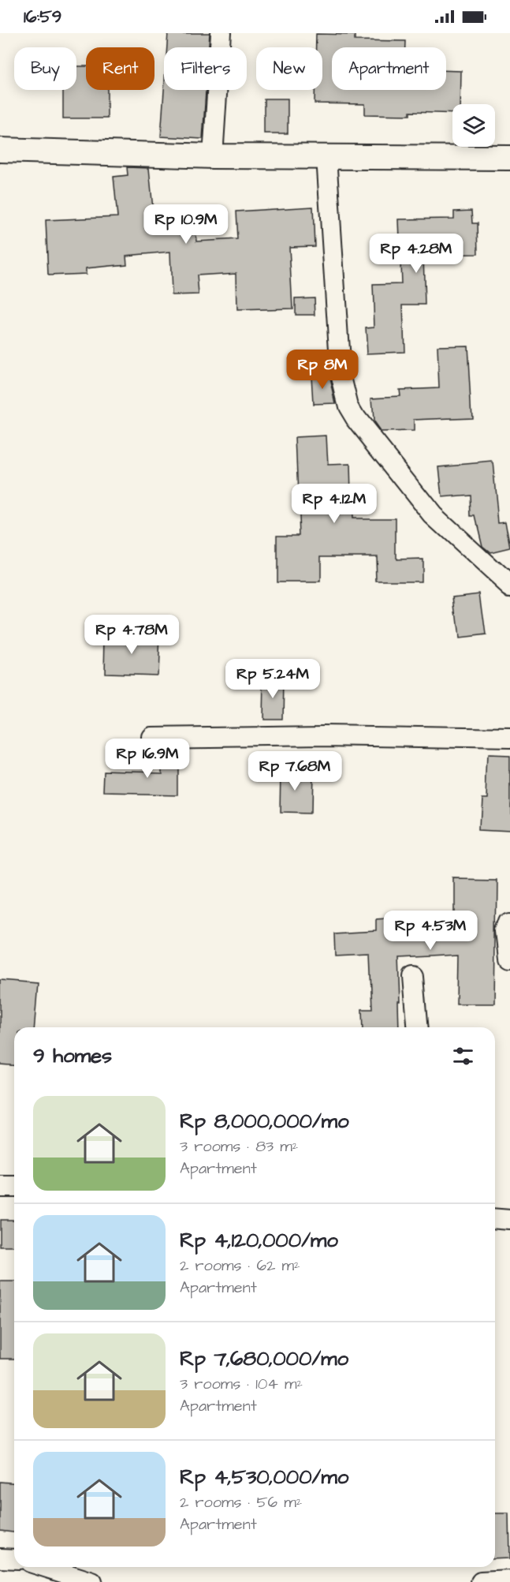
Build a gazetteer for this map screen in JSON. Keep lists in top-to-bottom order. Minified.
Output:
{"page":{"status":"16:59","chip":["Buy","Rent","Filters","New","Apartment"],"price":["Rp 10.9M","Rp 4.28M","Rp 8M","Rp 4.12M","Rp 4.78M","Rp 5.24M","Rp 16.9M","Rp 7.68M","Rp 4.53M"],"heading":"9 homes","list":[{"name":"Rp 8,000,000/mo","note":"3 rooms · 83 m² · Apartment"},{"name":"Rp 4,120,000/mo","note":"2 rooms · 62 m² · Apartment"},{"name":"Rp 7,680,000/mo","note":"3 rooms · 104 m² · Apartment"},{"name":"Rp 4,530,000/mo","note":"2 rooms · 56 m² · Apartment"}]}}
